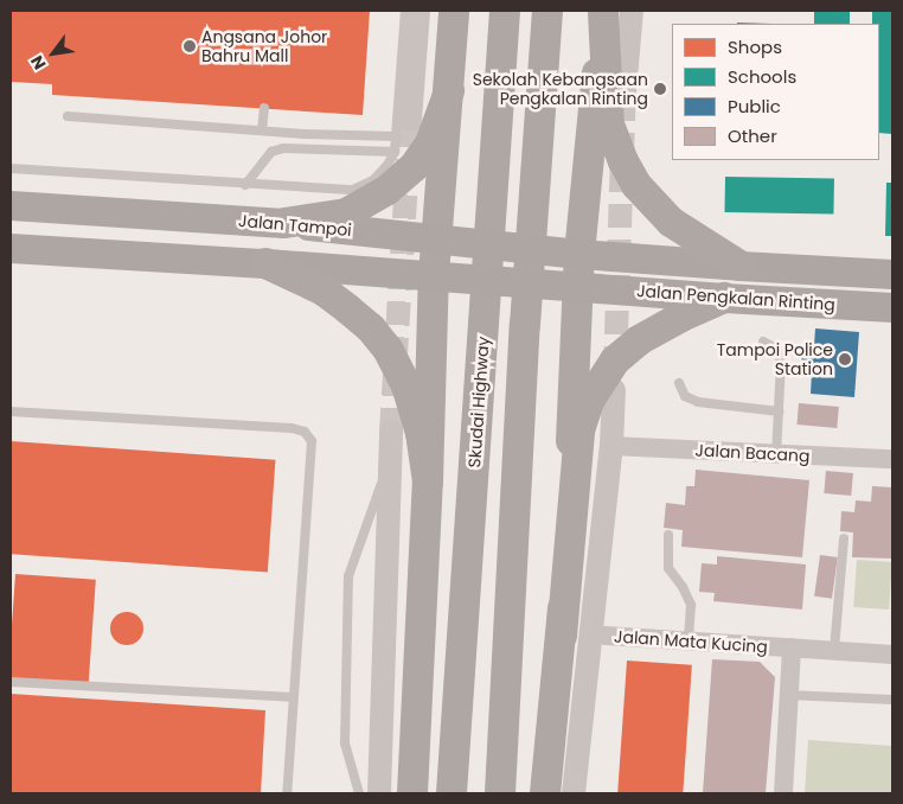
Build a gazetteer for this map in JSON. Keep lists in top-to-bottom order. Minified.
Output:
{"streets":{"highway":["Skudai Highway"],"main road":["Jalan Tampoi","Jalan Pengkalan Rinting"],"street":["Jalan Bacang","Jalan Mata Kucing"]},"crossings":[["Jalan Tampoi","Jalan Pengkalan Rinting"]],"places":["Angsana Johor Bahru Mall","Sekolah Kebangsaan Pengkalan Rinting","Tampoi Police Station"],"legend":["Shops","Schools","Public","Other"],"north":"bottom left"}
